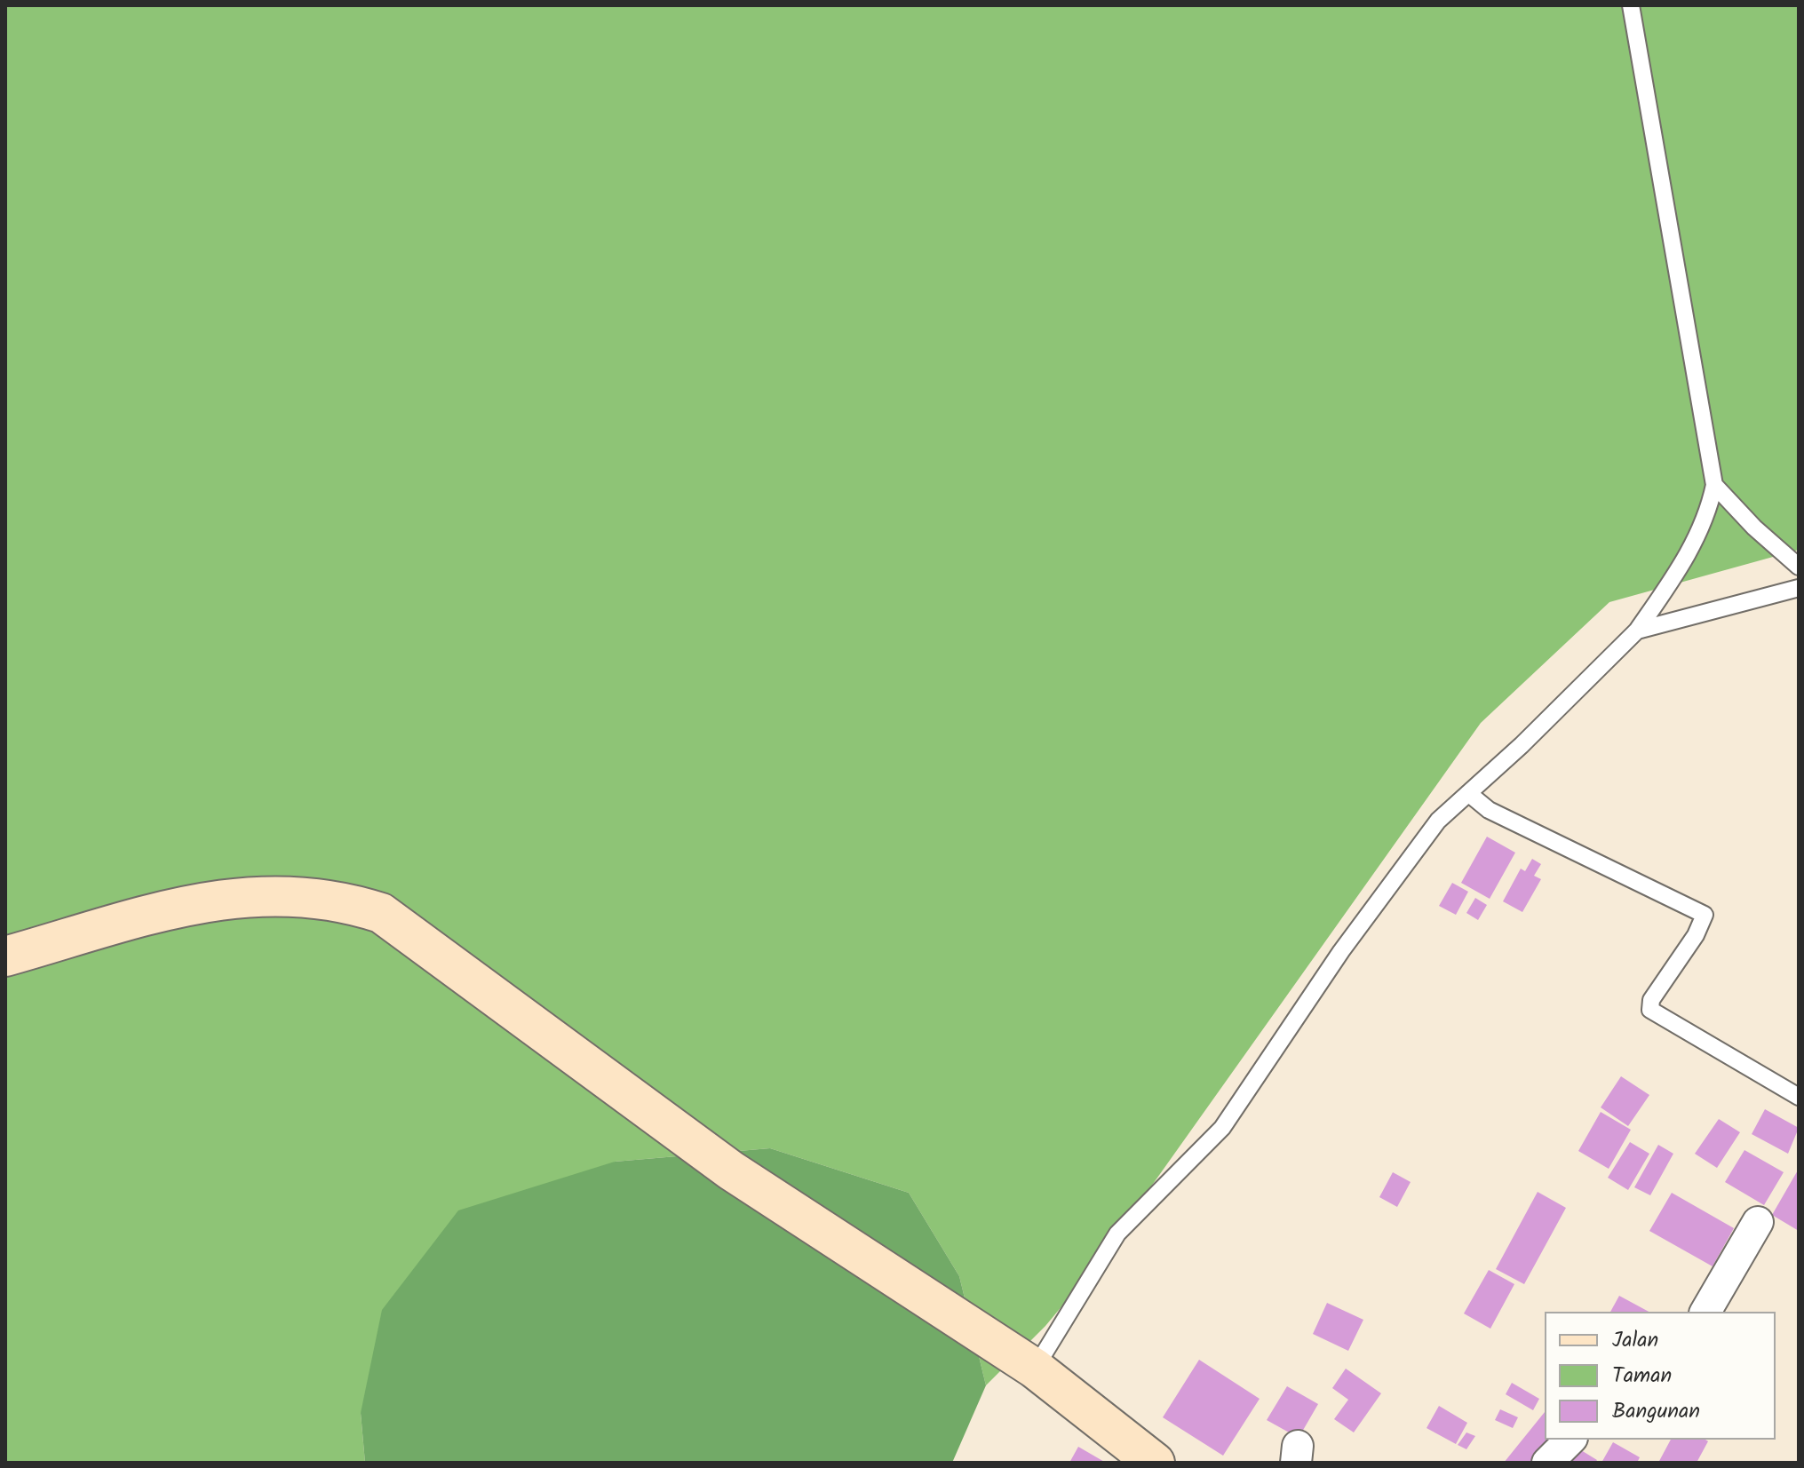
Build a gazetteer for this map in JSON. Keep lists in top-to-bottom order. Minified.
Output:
{"legend":["Jalan","Taman","Bangunan"]}
